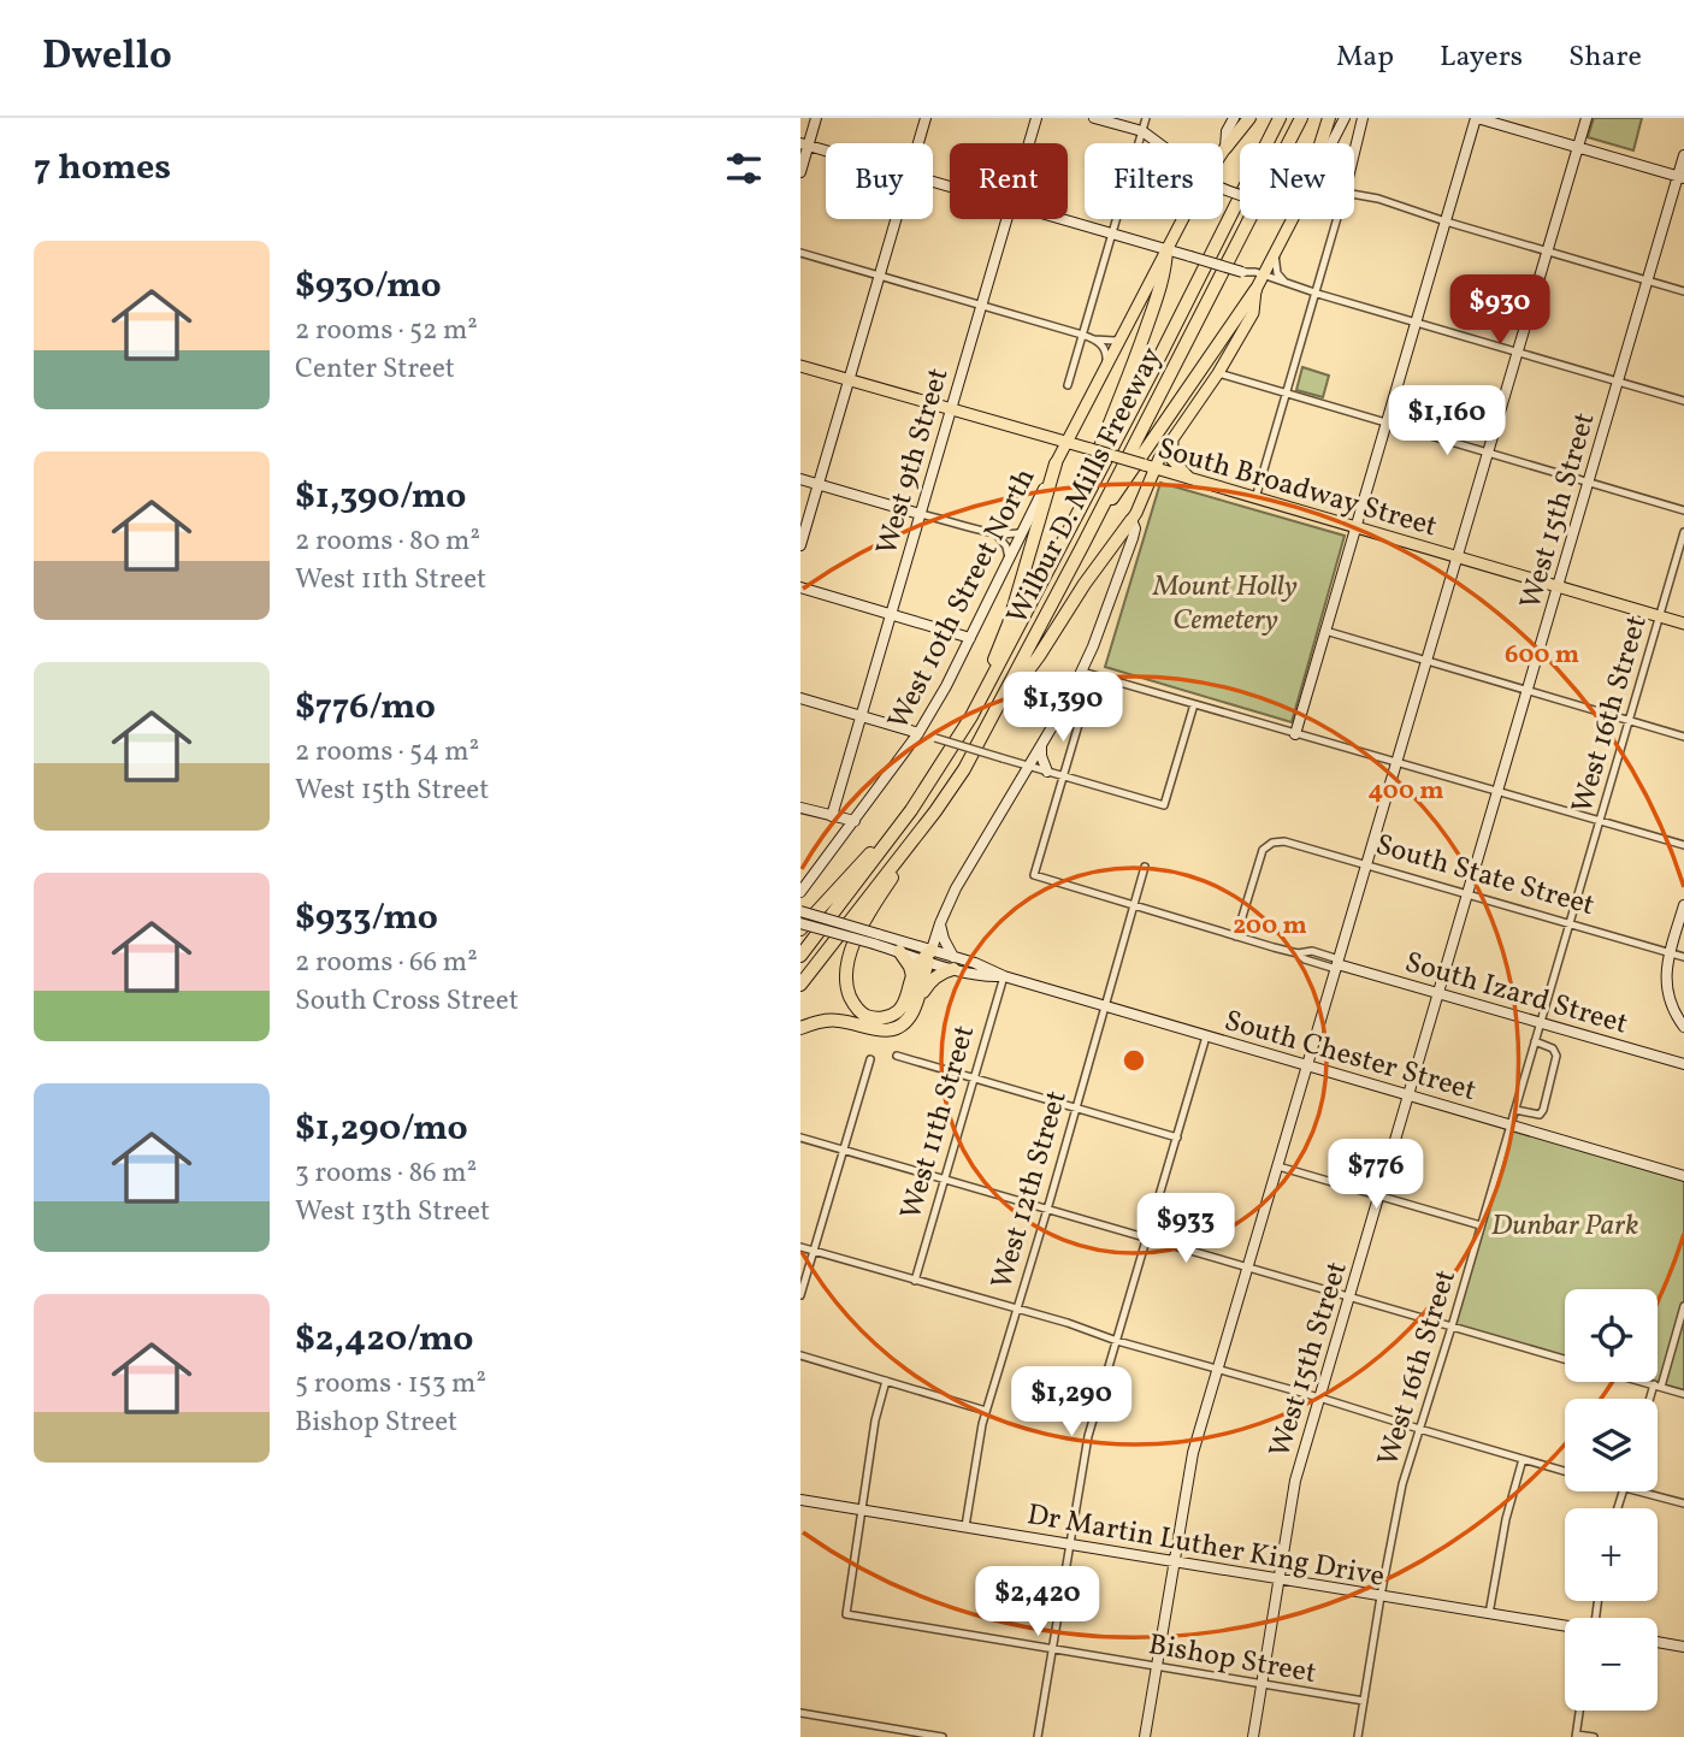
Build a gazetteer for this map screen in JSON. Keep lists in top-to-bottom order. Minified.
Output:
{"streets":{"highway":["Wilbur D. Mills Freeway"],"main road":["South Broadway Street"],"street":["West 9th Street","West 15th Street","West 10th Street North","West 16th Street","South State Street","South Izard Street","South Chester Street","West 11th Street","West 12th Street","Dr Martin Luther King Drive","Bishop Street"]},"crossings":[["West 9th Street","South Broadway Street"],["South Broadway Street","West 15th Street"],["South Broadway Street","West 16th Street"],["West 15th Street","South State Street"],["West 15th Street","South Izard Street"],["West 15th Street","South Chester Street"],["West 15th Street","Dr Martin Luther King Drive"],["West 15th Street","Bishop Street"],["West 16th Street","South State Street"],["West 16th Street","South Izard Street"],["West 16th Street","South Chester Street"],["West 16th Street","Dr Martin Luther King Drive"],["West 16th Street","Bishop Street"],["South State Street","South Izard Street"],["South Izard Street","West 12th Street"],["South Chester Street","West 11th Street"],["South Chester Street","West 12th Street"],["West 12th Street","Dr Martin Luther King Drive"],["Dr Martin Luther King Drive","Bishop Street"]],"parks":["Mount Holly Cemetery","Dunbar Park"],"page":{"header":"Dwello","nav":["Map","Layers","Share"],"heading":"7 homes","chip":["Buy","Rent","Filters","New"],"list":[{"name":"$930/mo","note":"2 rooms · 52 m² · Center Street"},{"name":"$1,390/mo","note":"2 rooms · 80 m² · West 11th Street"},{"name":"$776/mo","note":"2 rooms · 54 m² · West 15th Street"},{"name":"$933/mo","note":"2 rooms · 66 m² · South Cross Street"},{"name":"$1,290/mo","note":"3 rooms · 86 m² · West 13th Street"},{"name":"$2,420/mo","note":"5 rooms · 153 m² · Bishop Street"}],"price":["$930","$1,160","$1,390","$776","$933","$1,290","$2,420"],"map_buttons":["+","−"]},"rings":["600 m","400 m","200 m"]}
